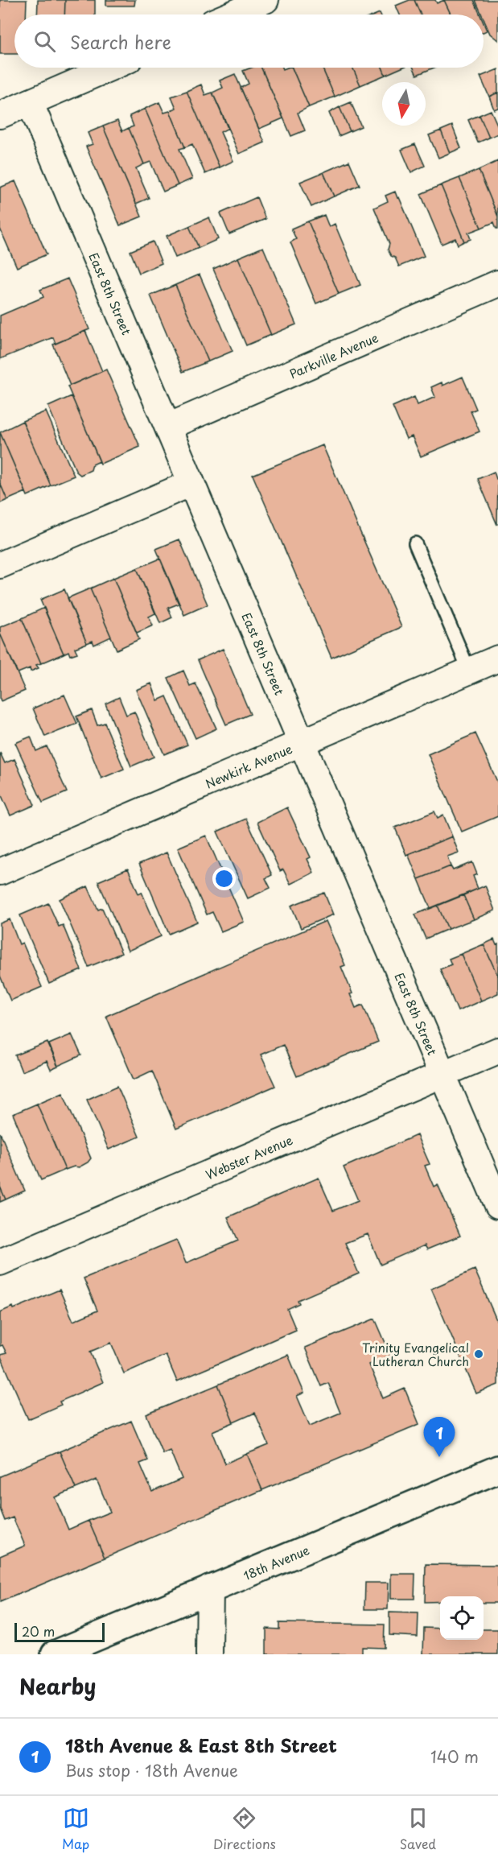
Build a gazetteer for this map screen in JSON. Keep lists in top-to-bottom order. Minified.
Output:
{"streets":{"street":["East 8th Street","Parkville Avenue","Newkirk Avenue","Webster Avenue","18th Avenue"]},"crossings":[["East 8th Street","Parkville Avenue"],["East 8th Street","Newkirk Avenue"],["East 8th Street","Webster Avenue"]],"places":["Trinity Evangelical Lutheran Church"],"scale_bar":"20 m","north":"bottom","page":{"search":"Search here","pins":"1","scale":"20 m","heading":"Nearby","list":[{"mark":"1","name":"18th Avenue & East 8th Street","note":"Bus stop · 18th Avenue","value":"140 m"}],"nav":["Map","Directions","Saved"]}}
